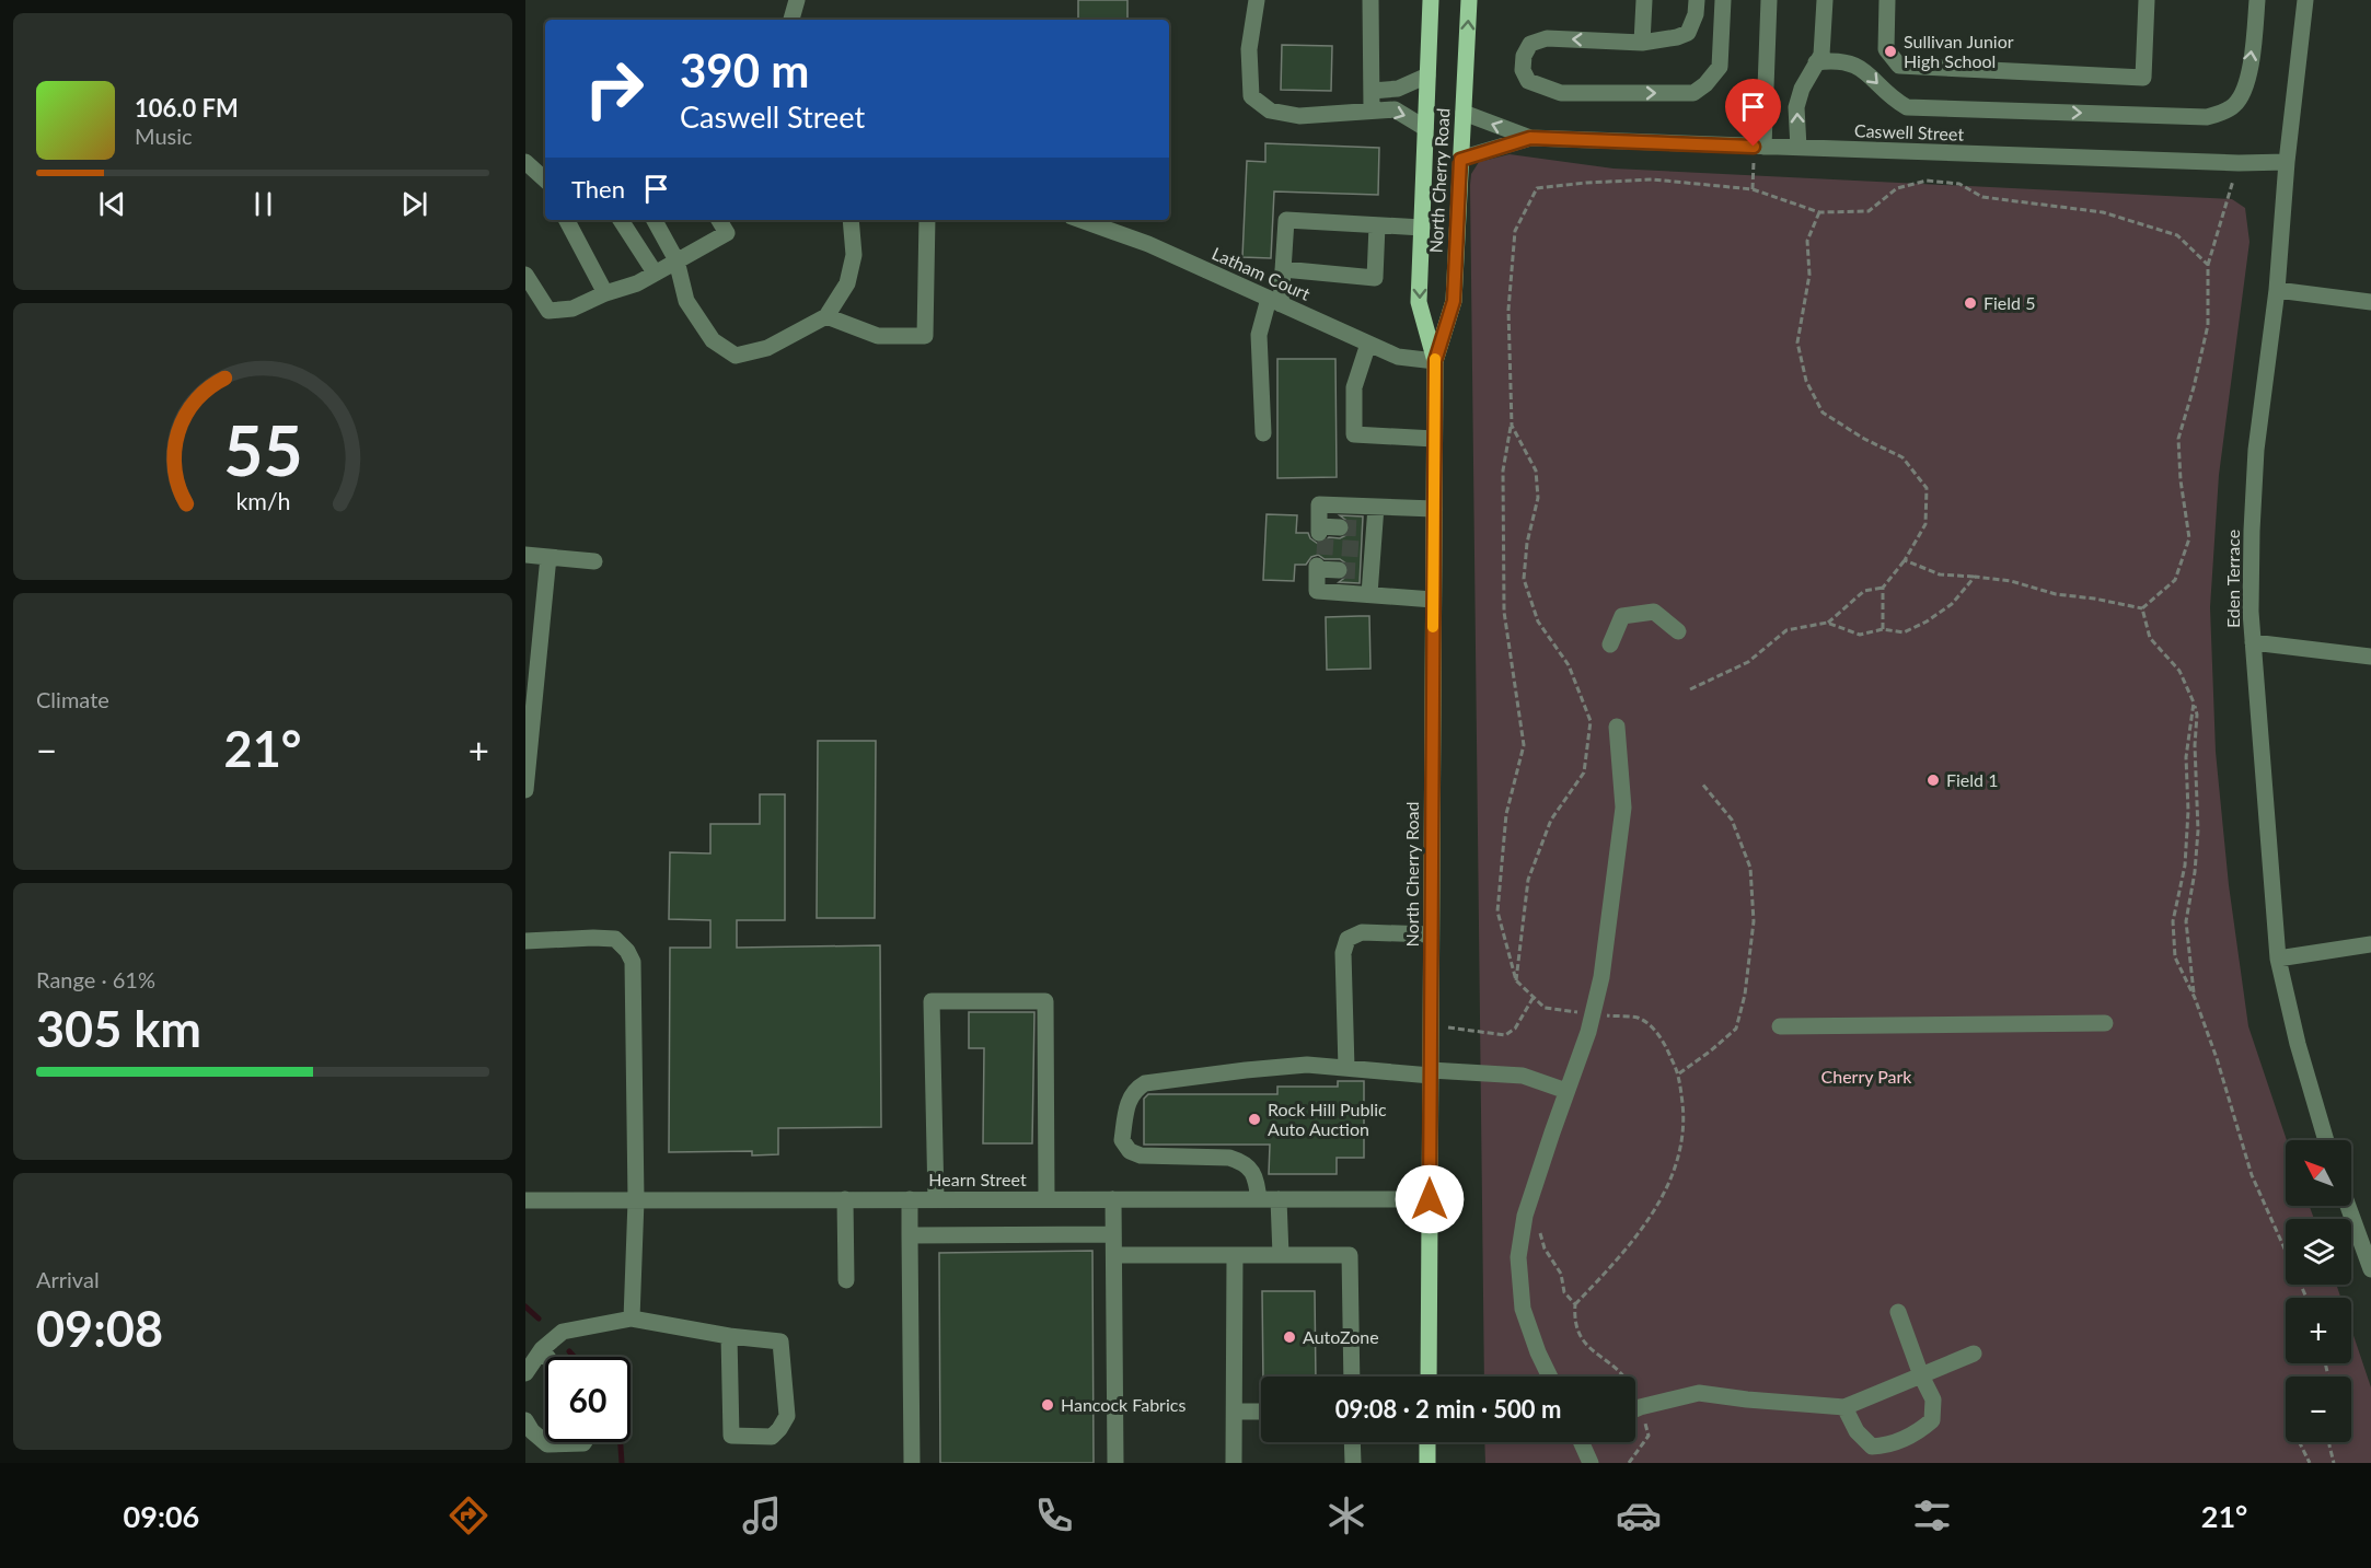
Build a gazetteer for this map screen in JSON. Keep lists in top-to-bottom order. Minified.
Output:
{"streets":{"main road":["North Cherry Road"],"street":["Caswell Street","Latham Court","Eden Terrace","Hearn Street"]},"crossings":[["Caswell Street","North Cherry Road"],["Caswell Street","Eden Terrace"],["North Cherry Road","Latham Court"],["North Cherry Road","Hearn Street"]],"parks":["Cherry Park"],"places":["Sullivan Junior High School","Field 5","Field 1","Rock Hill Public Auto Auction","AutoZone","Hancock Fabrics"],"north":"top left","page":{"turn":["390 m","Caswell Street"],"song":["106.0 FM","Music"],"then":"Then","tile":["Climate",["Range · 61%","305 km"],["Arrival","09:08"]],"heat":["−","21°","+"],"map_buttons":["+","−"],"limit":"60","trip":"09:08 · 2 min · 500 m","tabs":["09:06","21°"],"gauge":["55","km/h"]}}
